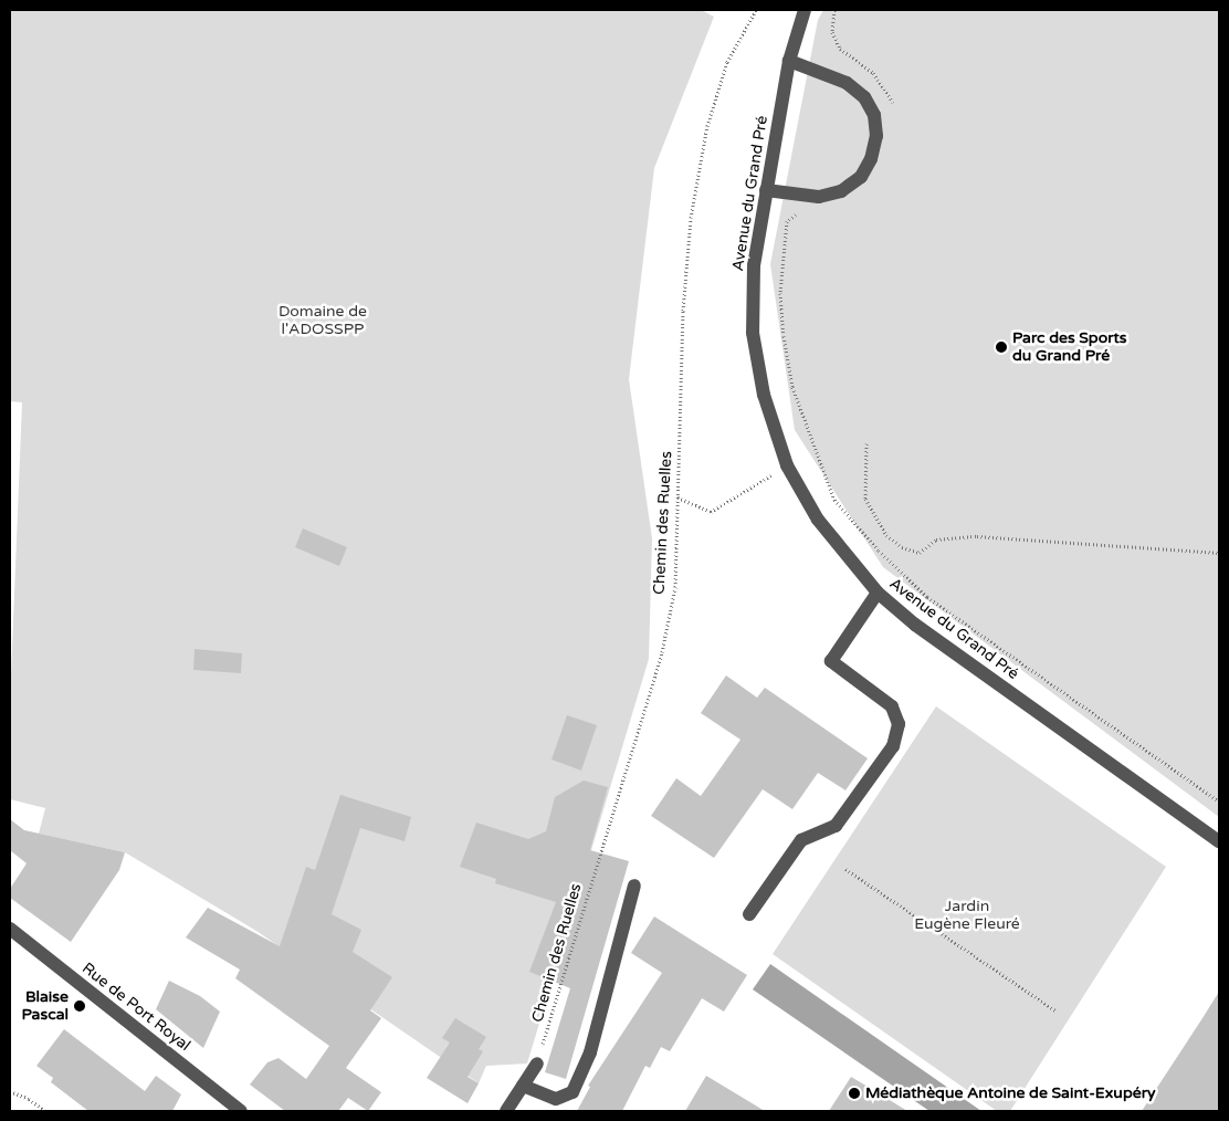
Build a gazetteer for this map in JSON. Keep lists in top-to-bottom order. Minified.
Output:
{"streets":{"street":["Avenue du Grand Pré","Rue de Port Royal"],"path":["Chemin des Ruelles"]},"parks":["Domaine de l'ADOSSPP","Jardin Eugène Fleuré"],"places":["Parc des Sports du Grand Pré","Blaise Pascal","Médiathèque Antoine de Saint-Exupéry"]}
